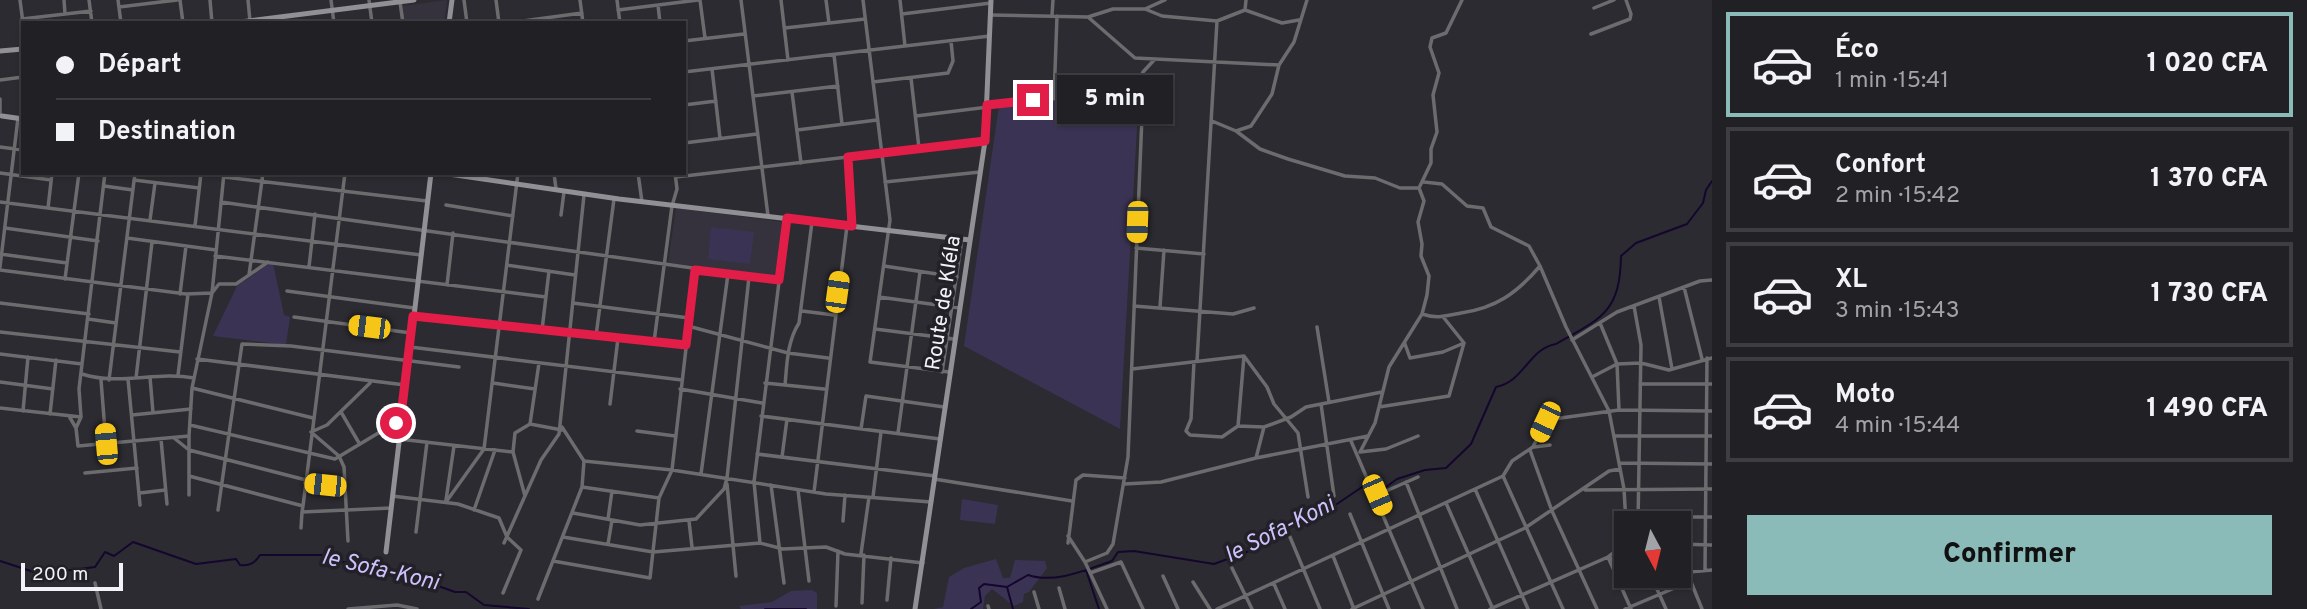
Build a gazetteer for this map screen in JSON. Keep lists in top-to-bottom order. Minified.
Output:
{"streets":{"street":["Route de Kléla"]},"water":["le Sofa-Koni"],"scale_bar":"200 m","north":"bottom","page":{"list":[{"name":"Éco","note":"1 min · 15:41","value":"1 020 CFA"},{"name":"Confort","note":"2 min · 15:42","value":"1 370 CFA"},{"name":"XL","note":"3 min · 15:43","value":"1 730 CFA"},{"name":"Moto","note":"4 min · 15:44","value":"1 490 CFA"}],"banner":["Départ","Destination"],"bubble":"5 min","buttons":"Confirmer","scale":"200 m"}}
